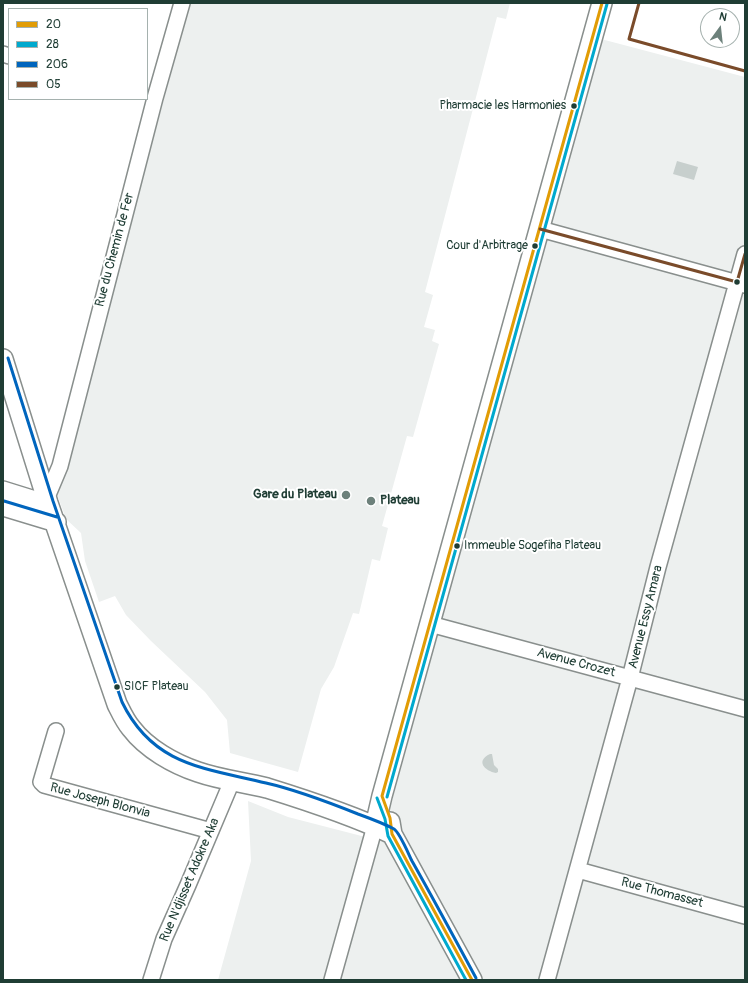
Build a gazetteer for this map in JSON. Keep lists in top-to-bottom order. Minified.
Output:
{"streets":{"street":["Rue du Chemin de Fer","Avenue Essy Amara","Avenue Crozet","Rue Joseph Blonvia","Rue N'djisset Adokre Aka","Rue Thomasset"]},"crossings":[["Avenue Essy Amara","Avenue Crozet"],["Avenue Essy Amara","Rue Thomasset"],["Rue Joseph Blonvia","Rue N'djisset Adokre Aka"]],"places":["Pharmacie les Harmonies","Cour d'Arbitrage","Gare du Plateau","Plateau","Immeuble Sogefiha Plateau","SICF Plateau"],"lines":["transit line 20","transit line 05","transit line 28","transit line 206"],"legend":["20","28","206","05"],"north":"top"}
